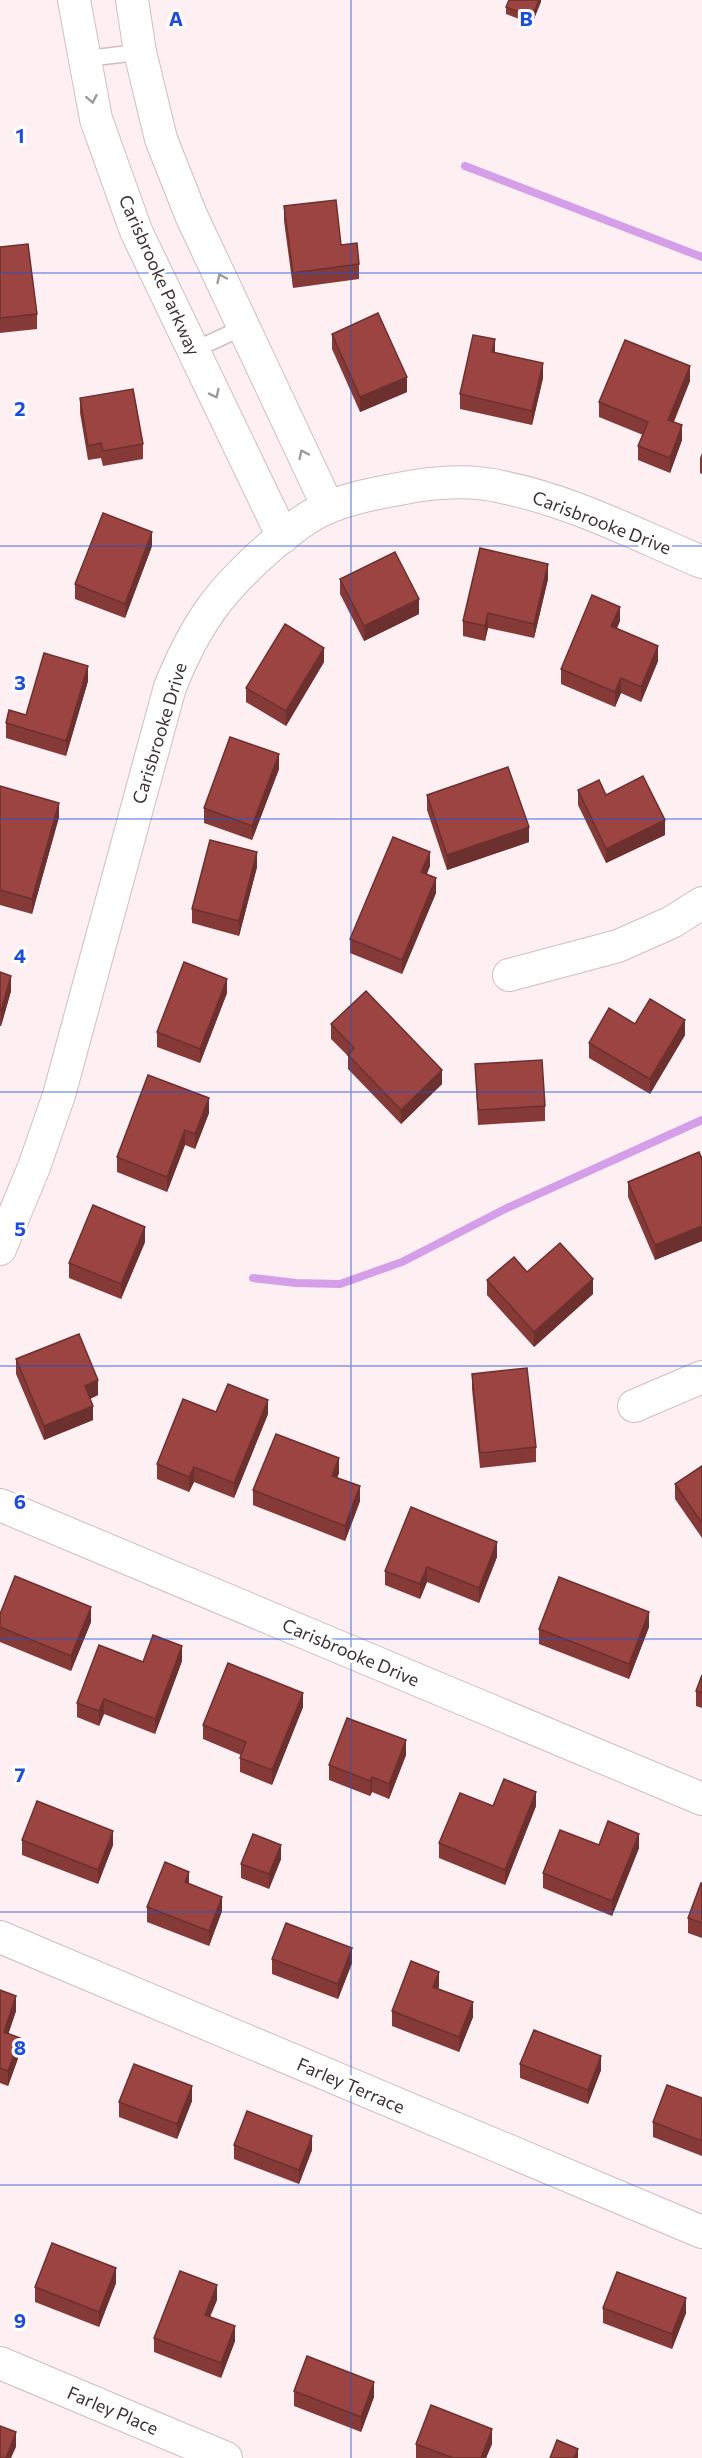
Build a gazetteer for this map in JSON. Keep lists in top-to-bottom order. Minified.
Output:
{"streets":{"street":["Carisbrooke Parkway","Carisbrooke Drive","Farley Terrace","Farley Place"]},"crossings":[["Carisbrooke Parkway","Carisbrooke Drive"]],"grid":{"columns":["A","B"],"rows":["1","2","3","4","5","6","7","8","9"]}}
